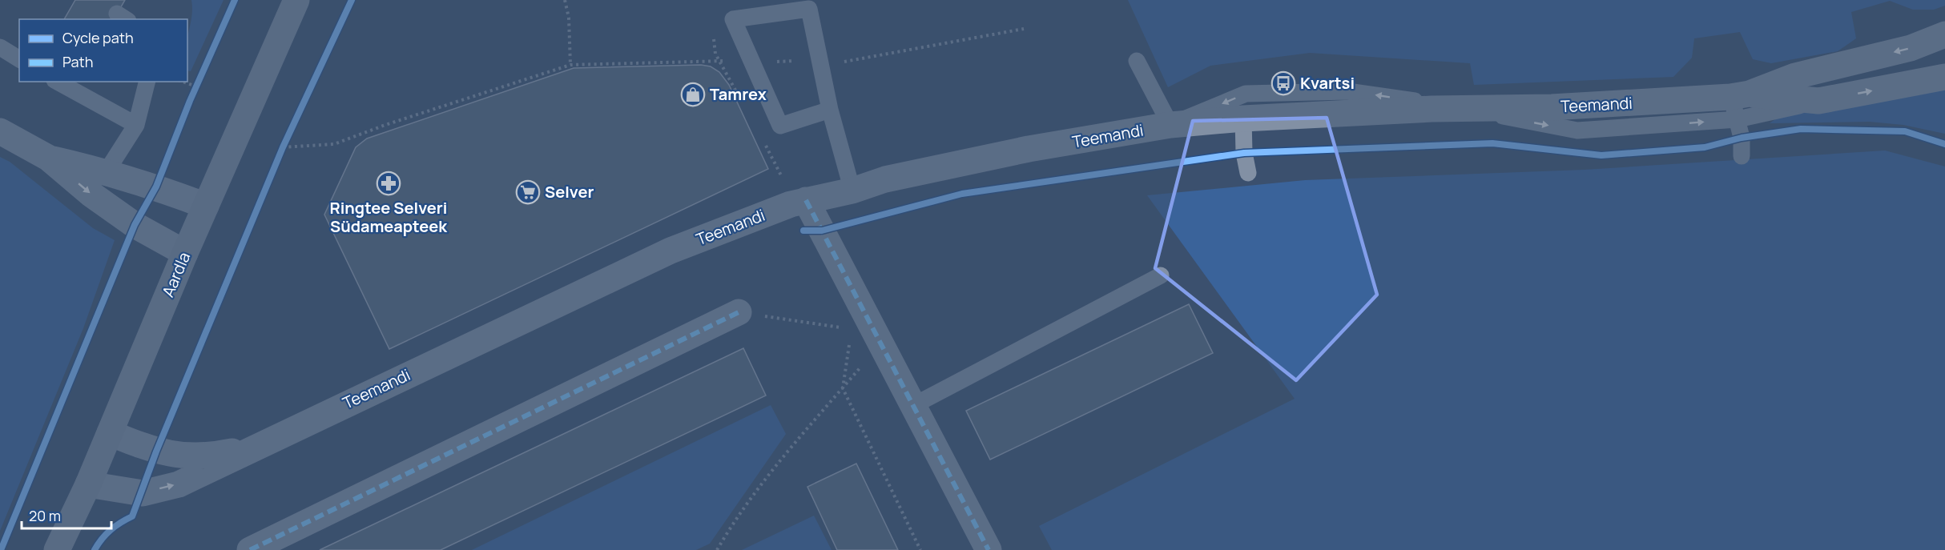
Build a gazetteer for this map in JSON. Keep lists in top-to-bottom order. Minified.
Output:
{"streets":{"street":["Teemandi","Aardla"]},"crossings":[["Teemandi","Aardla"]],"places":{"bus stop":["Kvartsi"],"shop":["Tamrex"],"pharmacy":["Ringtee Selveri Südameapteek"],"supermarket":["Selver"]},"legend":["Cycle path","Path"],"scale_bar":"20 m"}
